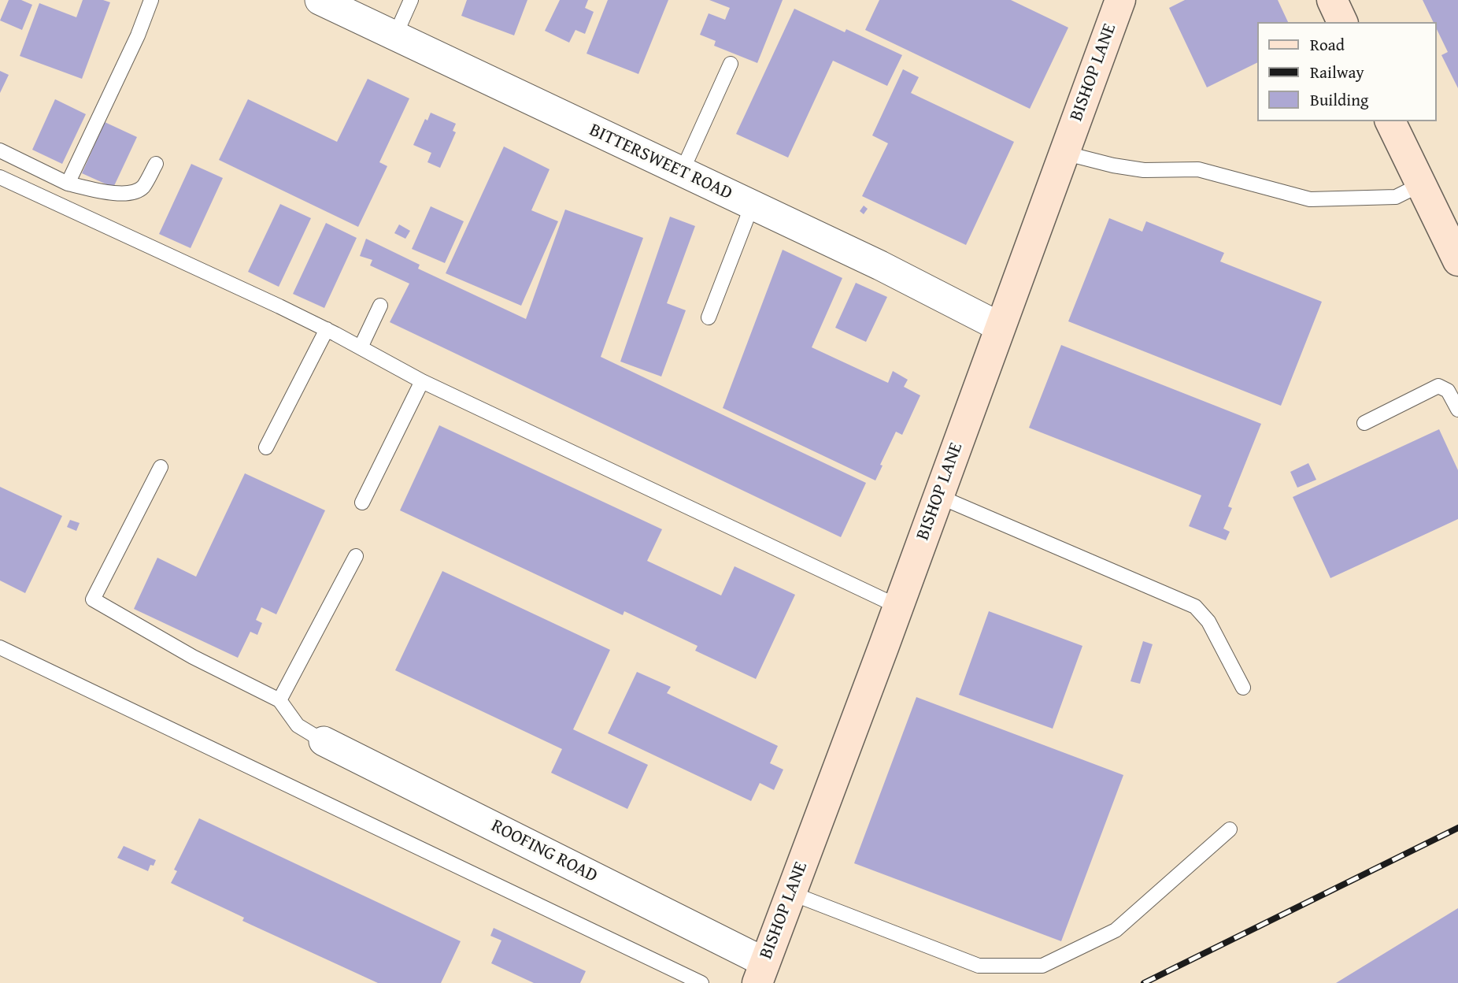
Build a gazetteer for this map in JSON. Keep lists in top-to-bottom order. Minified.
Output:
{"streets":{"street":["BISHOP LANE","BITTERSWEET ROAD","ROOFING ROAD"]},"crossings":[["BISHOP LANE","BITTERSWEET ROAD"],["BISHOP LANE","ROOFING ROAD"]],"legend":["Road","Railway","Building"]}
